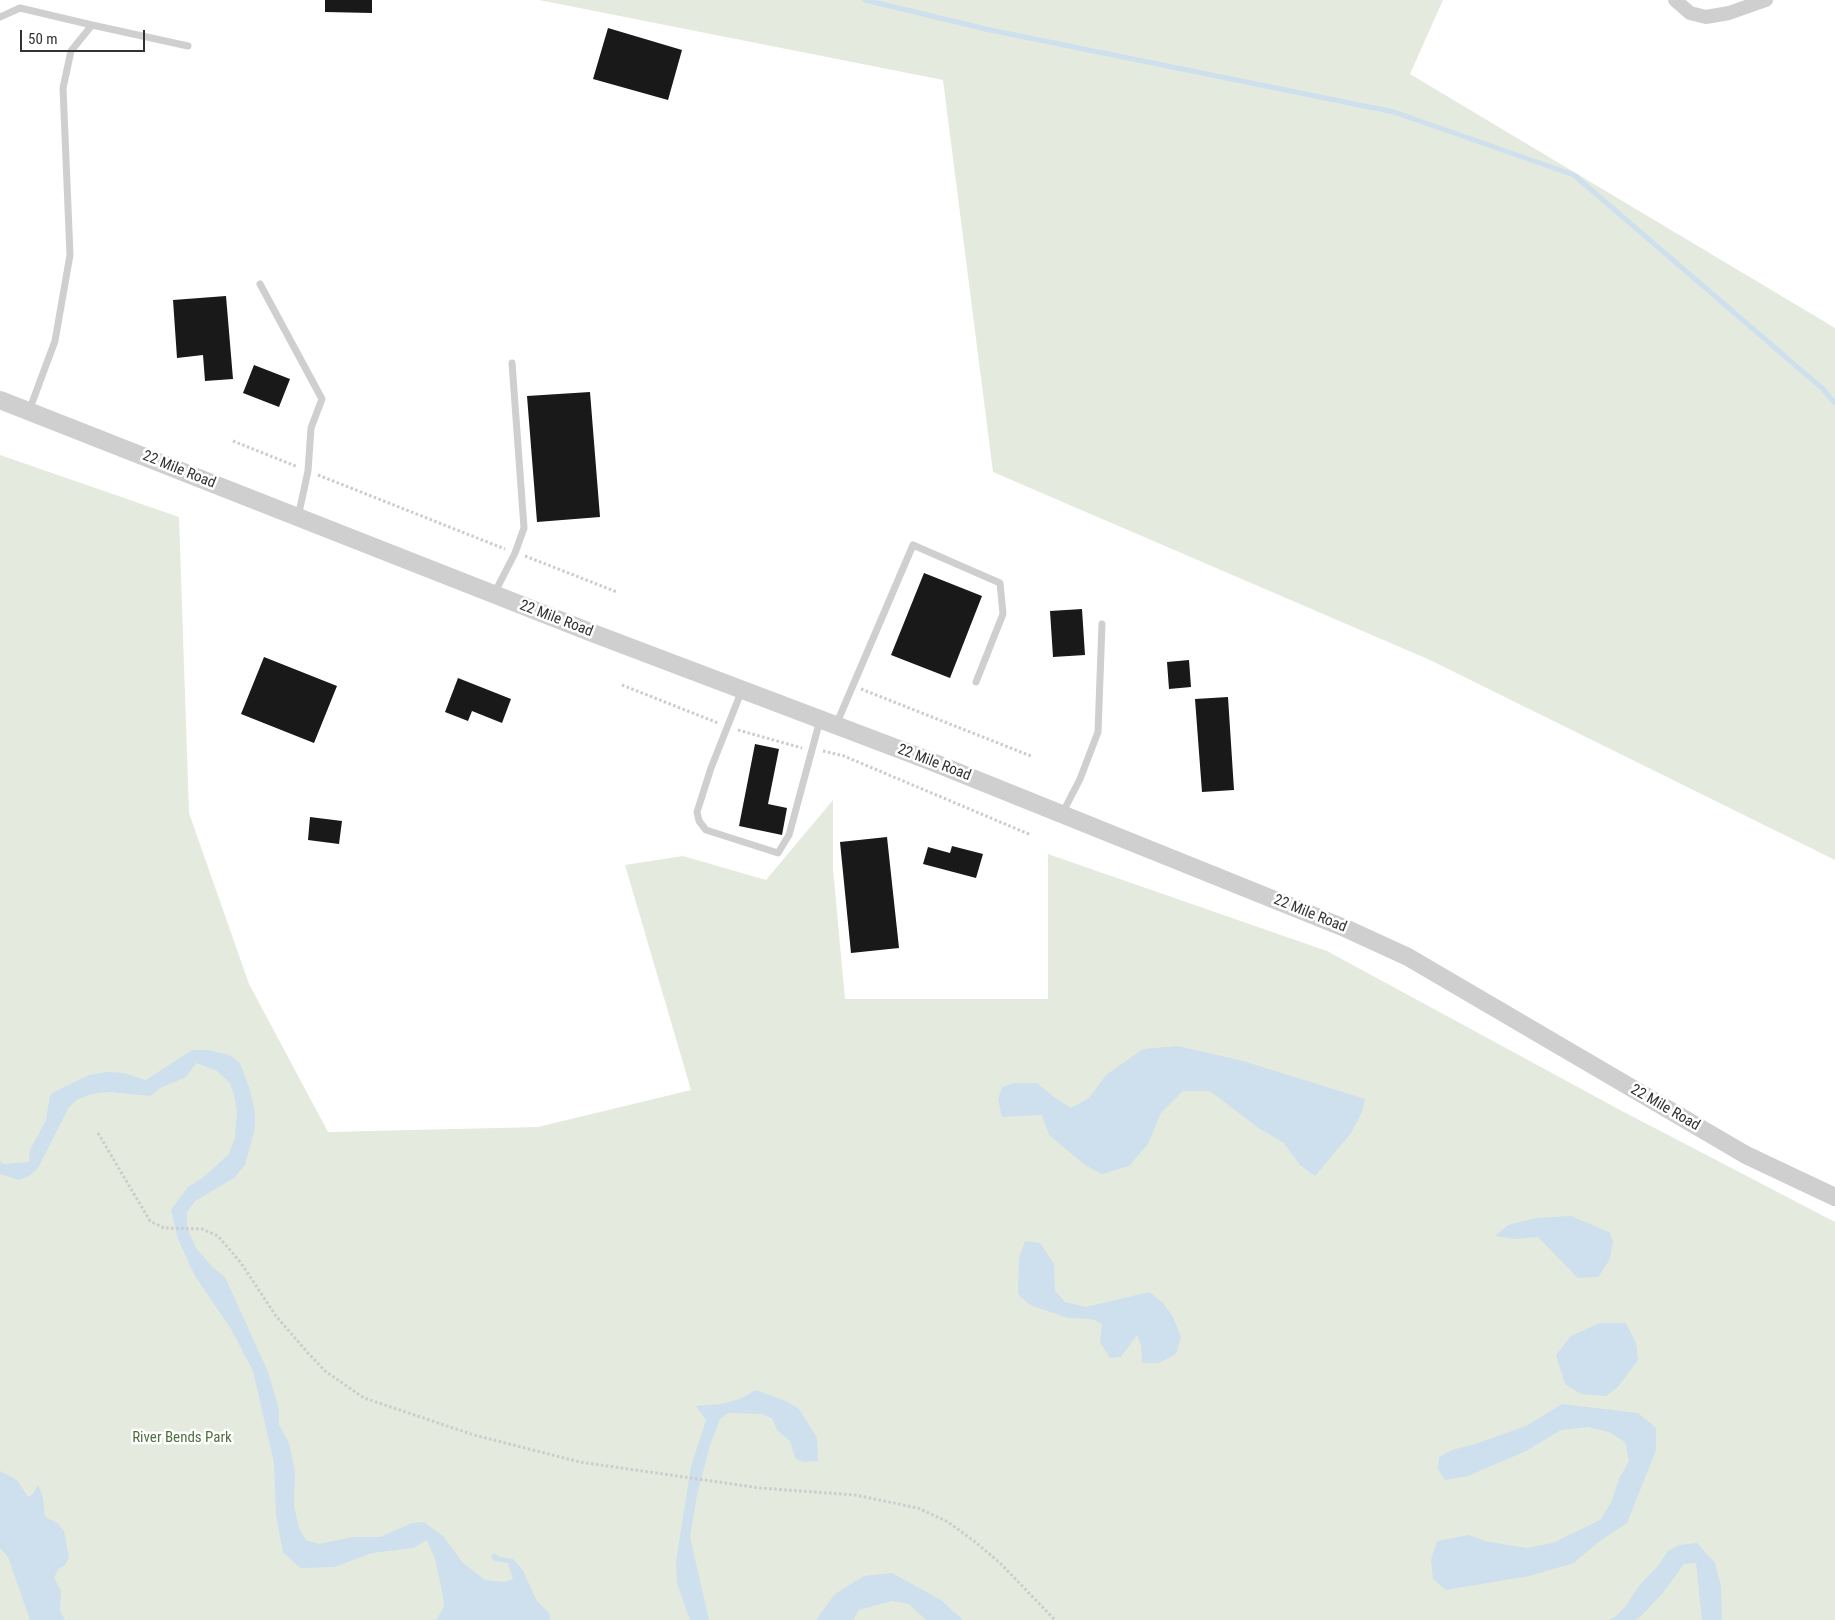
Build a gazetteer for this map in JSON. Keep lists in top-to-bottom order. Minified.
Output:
{"streets":{"street":["22 Mile Road"]},"parks":["River Bends Park"],"scale_bar":"50 m"}
